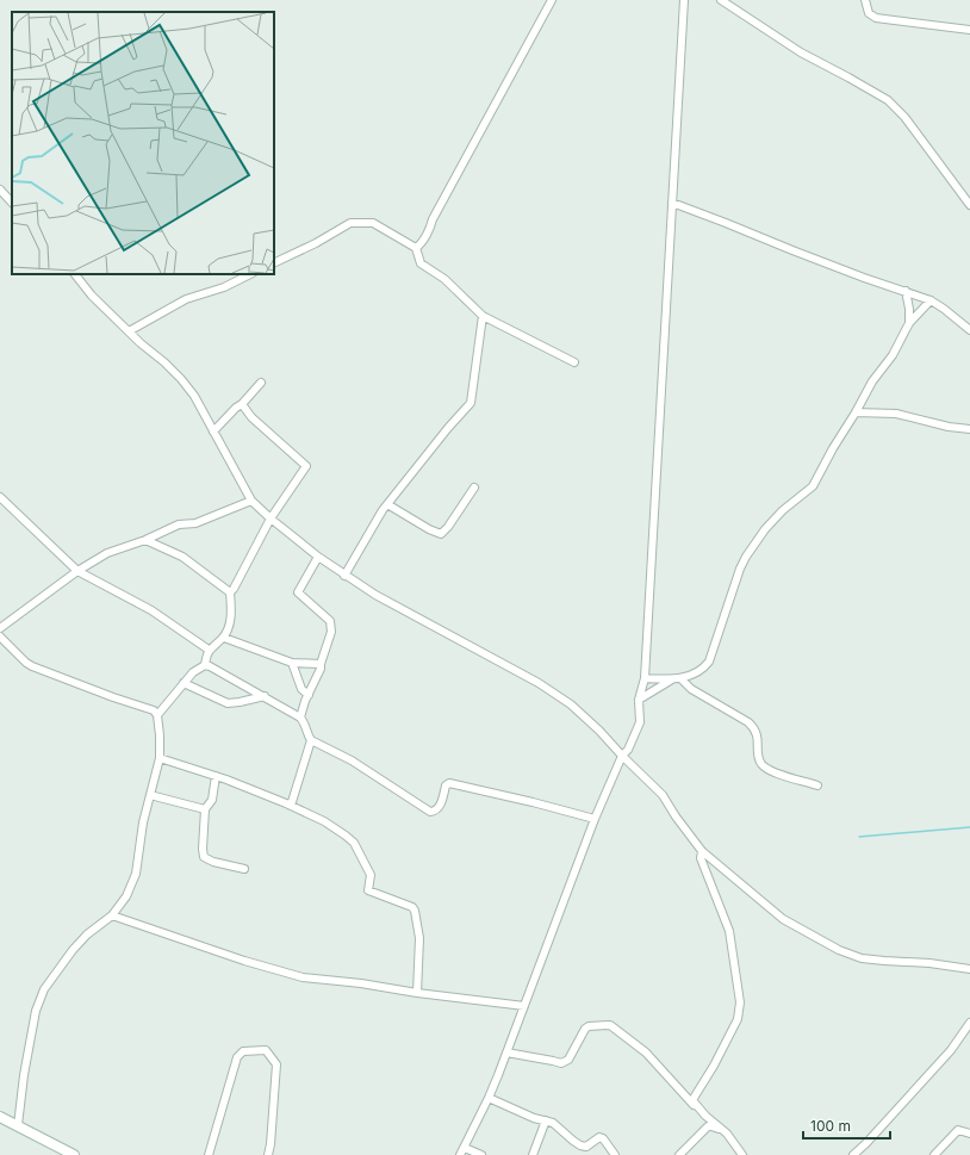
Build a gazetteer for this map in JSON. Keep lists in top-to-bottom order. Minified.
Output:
{"scale_bar":"100 m"}
